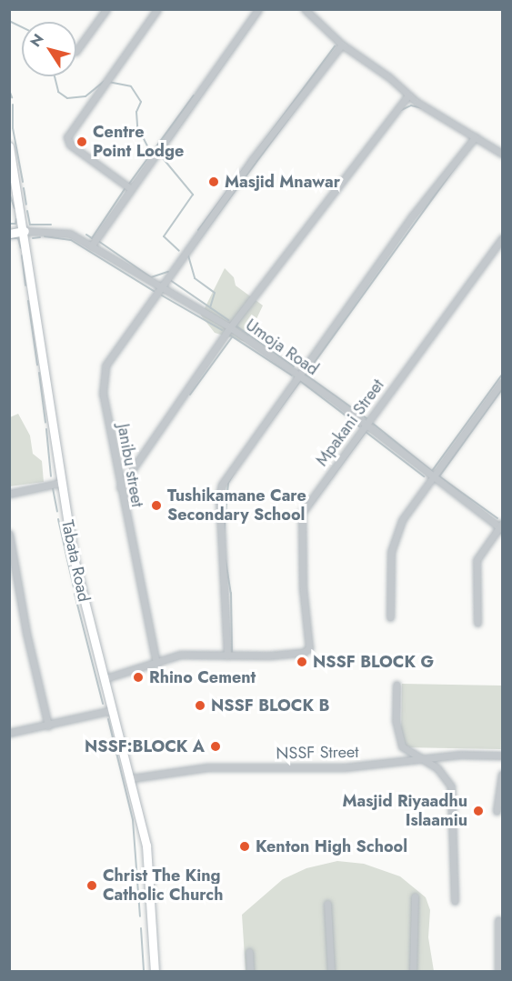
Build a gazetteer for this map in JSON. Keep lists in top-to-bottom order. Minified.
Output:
{"streets":{"main road":["Tabata Road"],"street":["Umoja Road","Mpakani Street","Janibu street","NSSF Street"]},"crossings":[["Umoja Road","Mpakani Street"],["Umoja Road","Janibu street"],["Umoja Road","Tabata Road"],["Tabata Road","NSSF Street"]],"places":["Centre Point Lodge","Masjid Mnawar","Tushikamane Care Secondary School","NSSF BLOCK G","Rhino Cement","NSSF BLOCK B","NSSF:BLOCK A","Masjid Riyaadhu Islaamiu","Kenton High School","Christ The King Catholic Church"],"north":"top left"}
